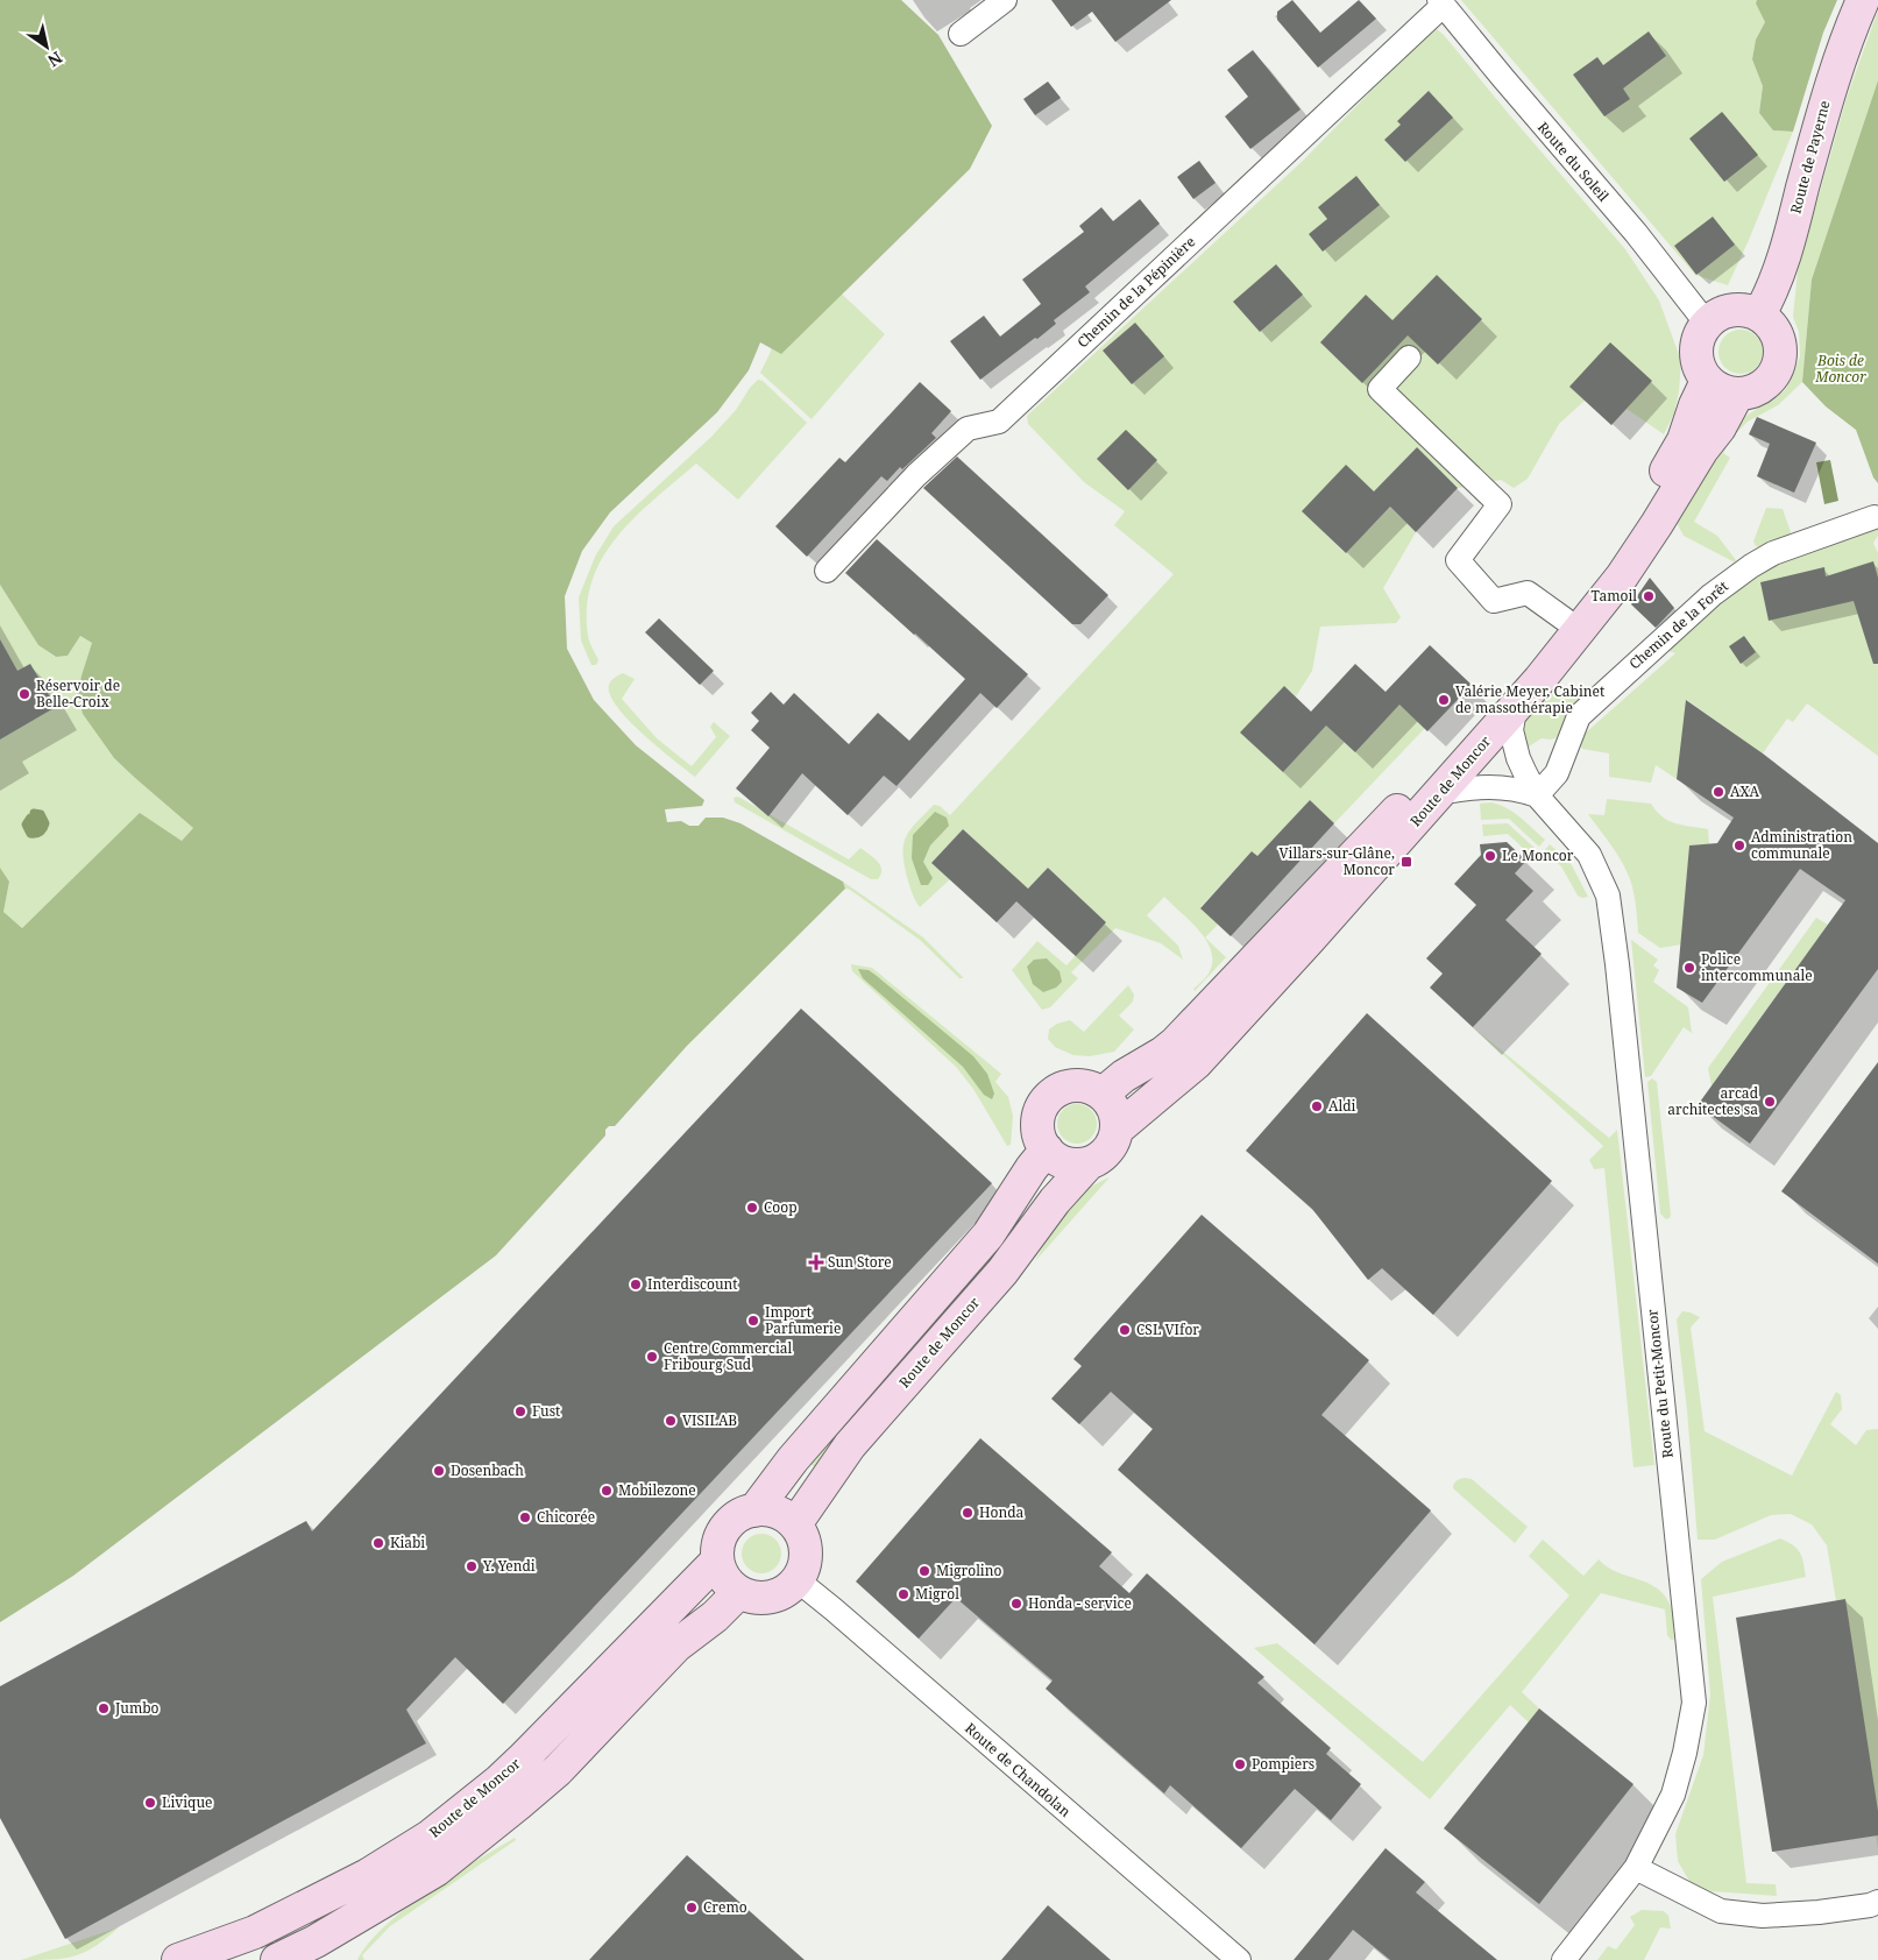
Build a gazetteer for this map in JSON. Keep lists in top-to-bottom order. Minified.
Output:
{"streets":{"main road":["Route de Payerne","Route de Moncor"],"street":["Route du Soleil","Chemin de la Pépinière","Chemin de la Forêt","Route du Petit-Moncor","Route de Chandolan"]},"crossings":[["Route de Payerne","Route du Soleil"],["Route de Payerne","Route de Moncor"],["Route du Soleil","Chemin de la Pépinière"],["Route du Soleil","Route de Moncor"],["Chemin de la Forêt","Route du Petit-Moncor"],["Route de Moncor","Route du Petit-Moncor"],["Route de Moncor","Route de Chandolan"]],"parks":["Bois de Moncor"],"places":{"other":["Tamoil","Réservoir de Belle-Croix","Valérie Meyer, Cabinet de massothérapie","AXA","Administration communale","Le Moncor","Police intercommunale","arcad architectes sa","Aldi","Coop","Interdiscount","Import Parfumerie","CSL VIfor","Centre Commercial Fribourg Sud","Fust","VISILAB","Dosenbach","Mobilezone","Honda","Chicorée","Kiabi","Y. Yendi","Migrolino","Migrol","Honda - service","Jumbo","Pompiers","Livique","Cremo"],"transit":["Villars-sur-Glâne, Moncor"],"health":["Sun Store"]},"north":"bottom right"}
